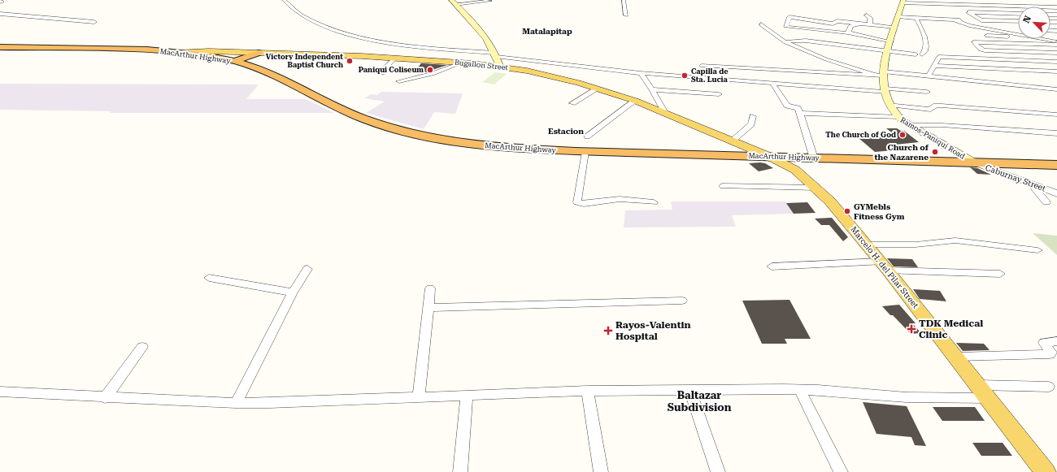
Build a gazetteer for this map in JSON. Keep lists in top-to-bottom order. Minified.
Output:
{"streets":{"highway":["MacArthur Highway"],"main road":["Bugallon Street","Ramos-Paniqui Road","Marcelo H. del Pilar Street"],"street":["Caburnay Street"]},"crossings":[["MacArthur Highway","Bugallon Street"],["MacArthur Highway","Ramos-Paniqui Road"],["MacArthur Highway","Caburnay Street"],["MacArthur Highway","Marcelo H. del Pilar Street"],["Bugallon Street","Marcelo H. del Pilar Street"],["Ramos-Paniqui Road","Caburnay Street"]],"districts":["Matalapitap","Estacion","Baltazar Subdivision"],"places":{"other":["Victory Independent Baptist Church","Paniqui Coliseum","Capilla de Sta. Lucia","The Church of God","Church of the Nazarene","GYMebls Fitness Gym"],"health":["TDK Medical Clinic","Rayos-Valentin Hospital"]},"north":"top left"}
